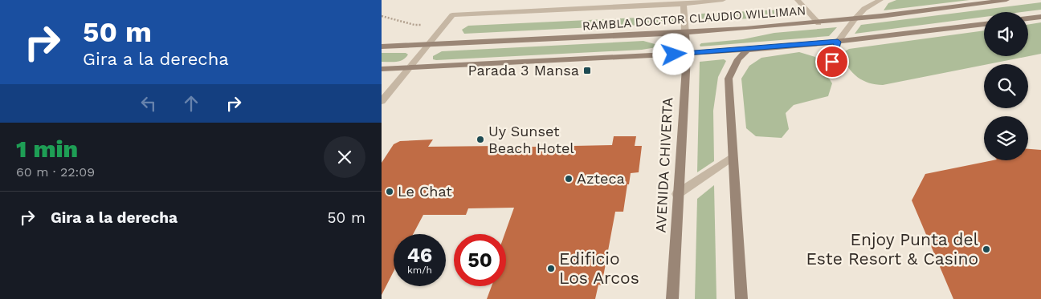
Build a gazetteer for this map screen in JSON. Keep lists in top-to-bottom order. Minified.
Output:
{"streets":{"main road":["RAMBLA DOCTOR CLAUDIO WILLIMAN","AVENIDA CHIVERTA"]},"crossings":[["RAMBLA DOCTOR CLAUDIO WILLIMAN","AVENIDA CHIVERTA"]],"places":{"transit":["Parada 3 Mansa"],"other":["Uy Sunset Beach Hotel","Azteca","Le Chat","Enjoy Punta del Este Resort & Casino","Edificio Los Arcos"]},"page":{"turn":["50 m","Gira a la derecha"],"heading":["1 min","60 m · 22:09"],"list":[{"name":"Gira a la derecha","value":"50 m"}],"speed":"46 km/h","limit":"50"}}
